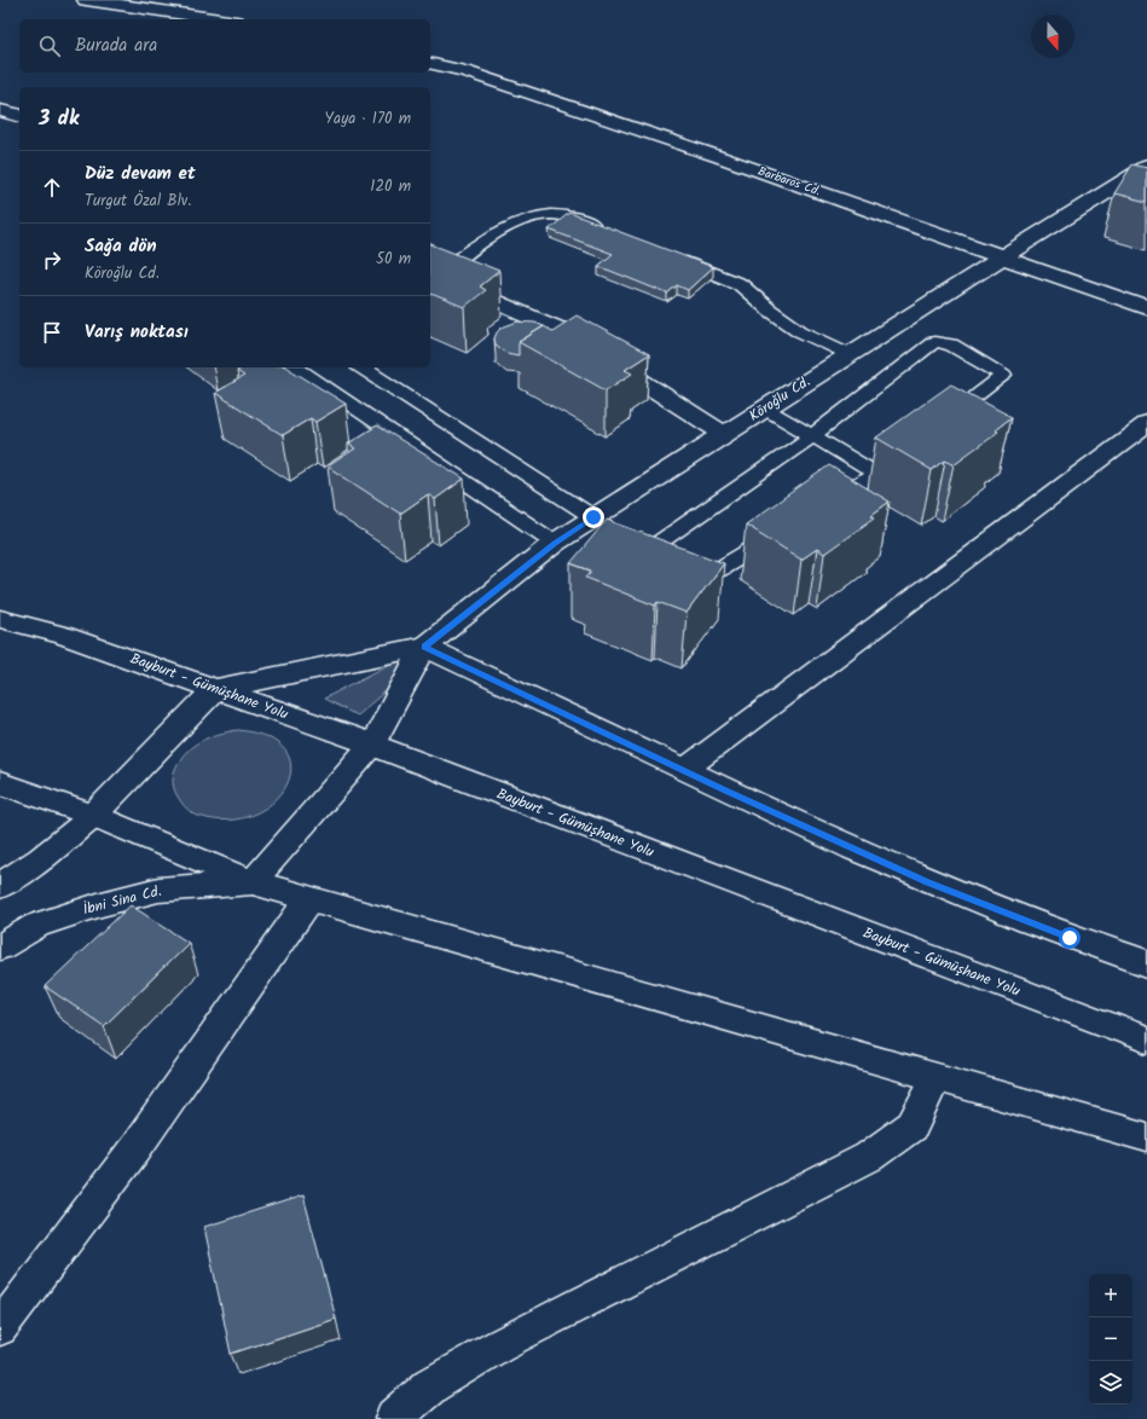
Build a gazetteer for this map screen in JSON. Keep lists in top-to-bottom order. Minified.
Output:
{"streets":{"main road":["Barbaros Cd.","Köroğlu Cd.","Bayburt - Gümüşhane Yolu","İbni Sina Cd."]},"crossings":[["Barbaros Cd.","Köroğlu Cd."]],"north":"bottom","page":{"search":"Burada ara","heading":["3 dk","Yaya · 170 m"],"list":[["Düz devam et","Turgut Özal Blv.","120 m"],["Sağa dön","Köroğlu Cd.","50 m"],"Varış noktası"],"map_buttons":["+","−"]}}
